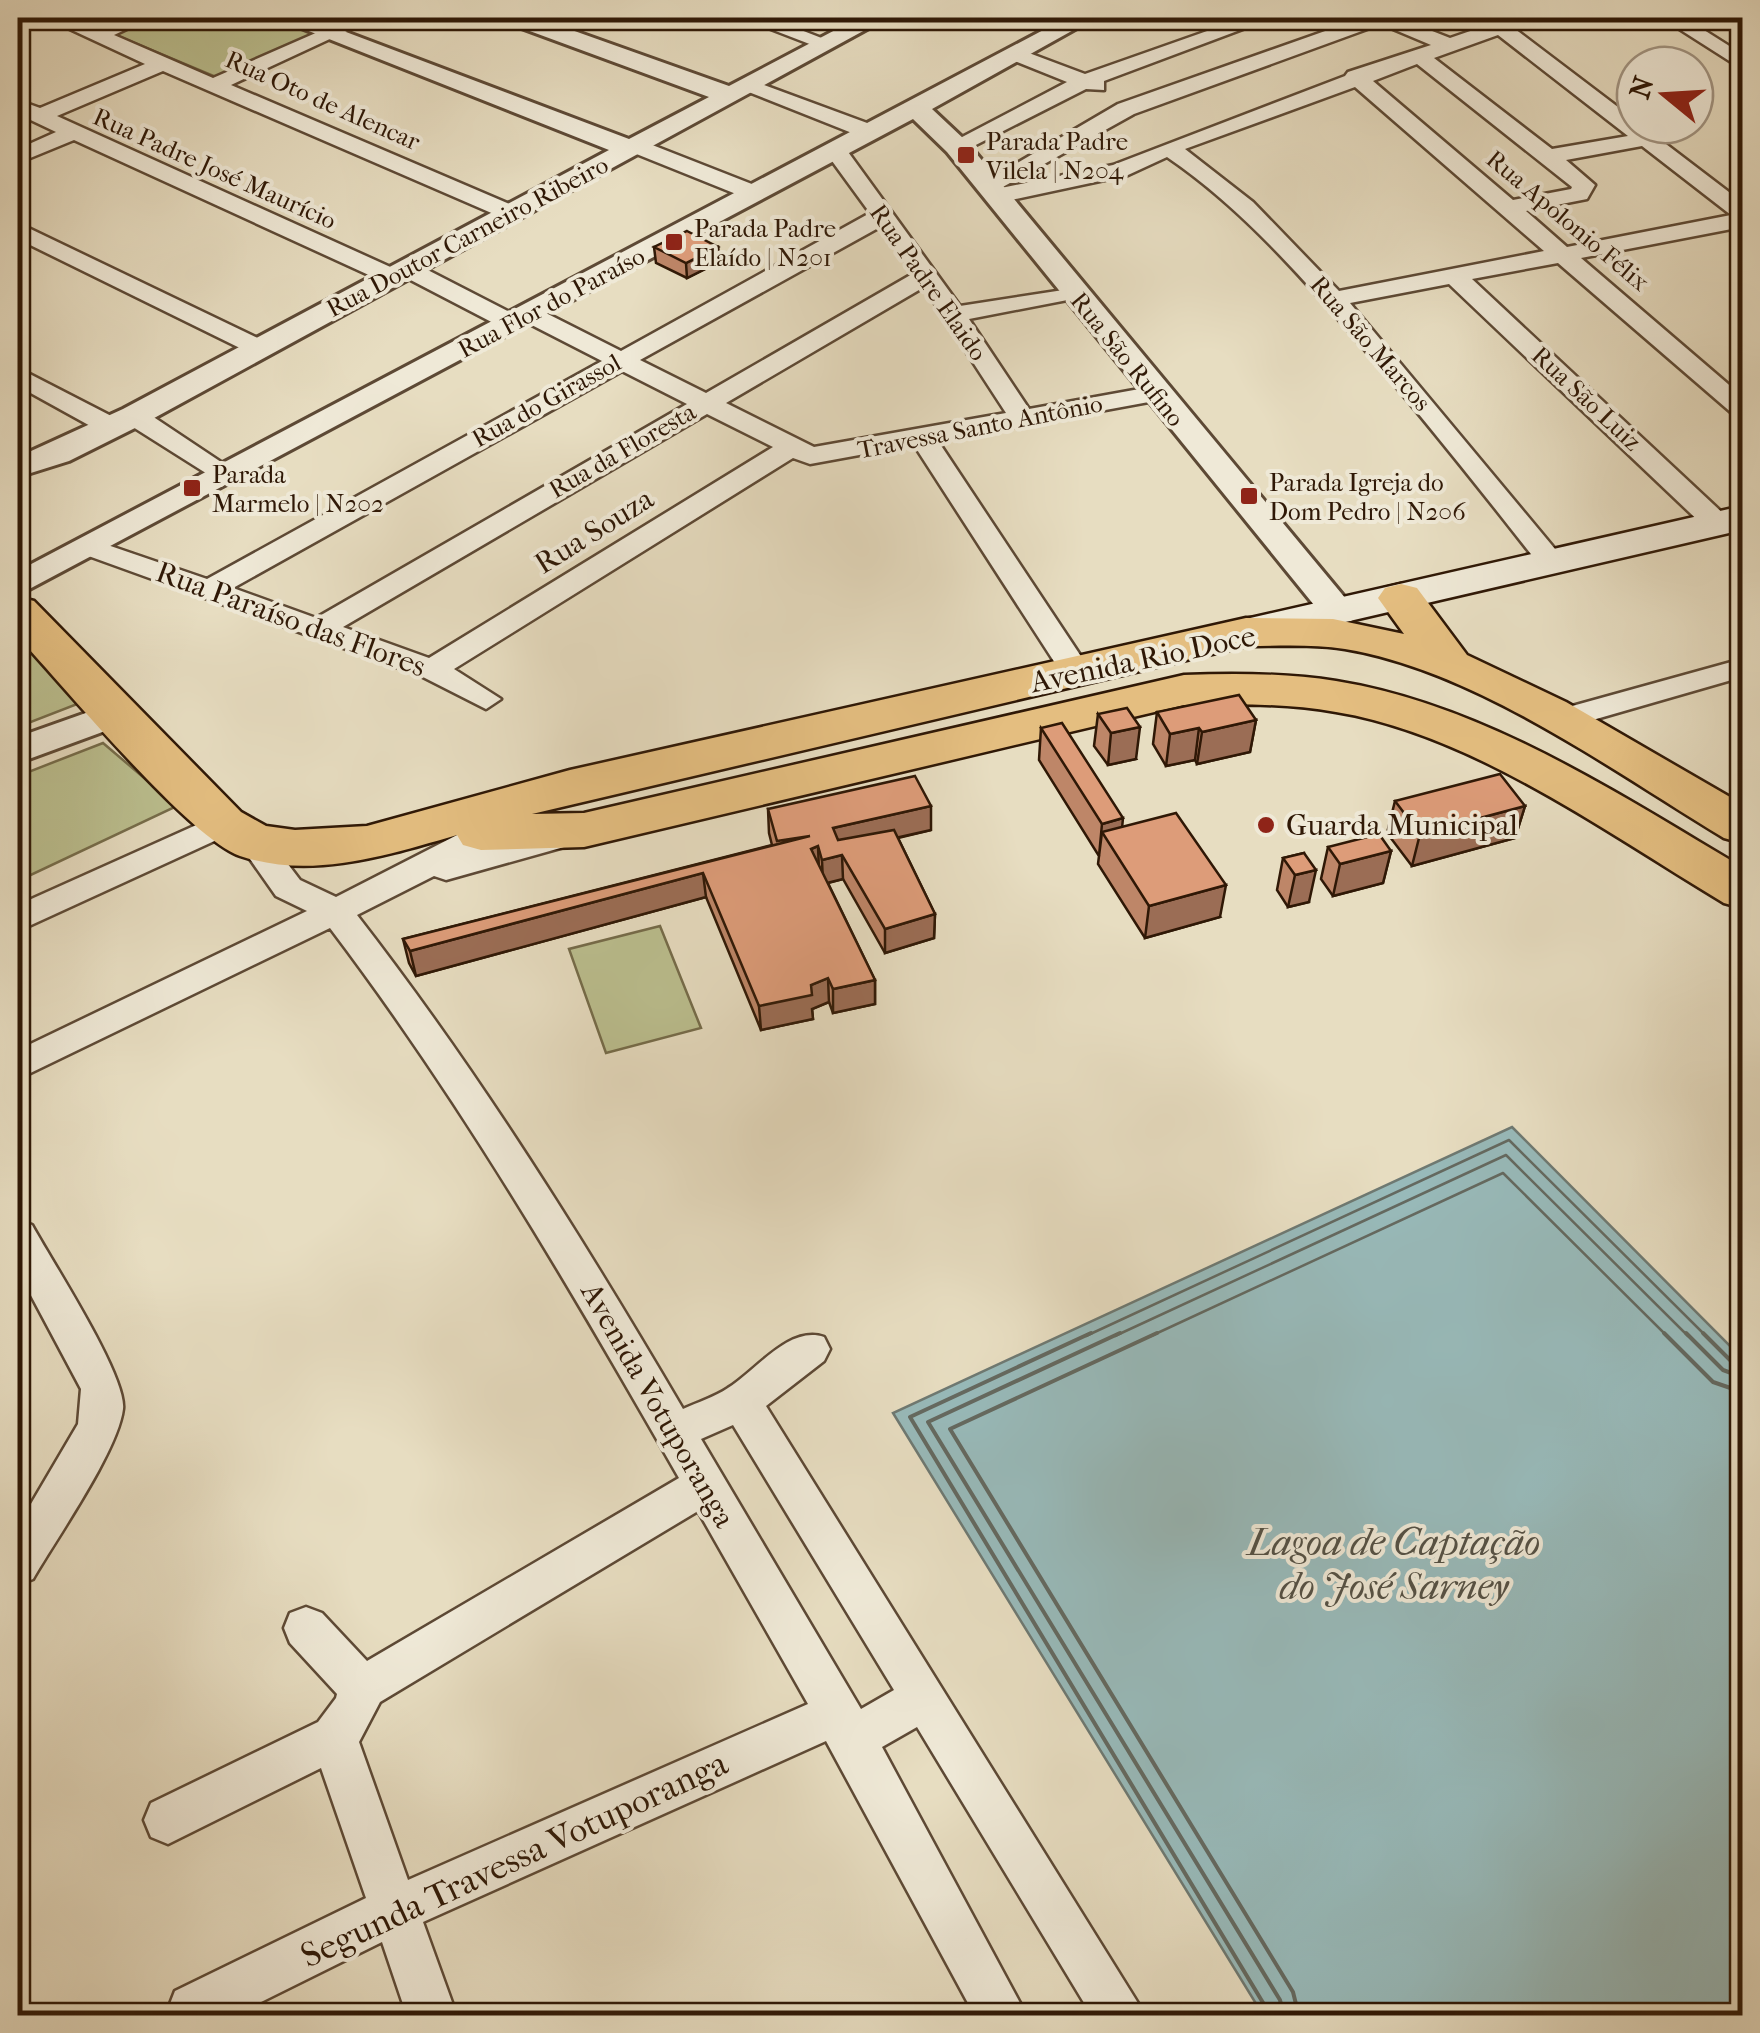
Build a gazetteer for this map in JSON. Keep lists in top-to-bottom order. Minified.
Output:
{"streets":{"main road":["Avenida Rio Doce"],"street":["Rua Oto de Alencar","Rua Padre José Maurício","Rua Apolonio Félix","Rua Doutor Carneiro Ribeiro","Rua Padre Elaido","Rua Flor do Paraíso","Rua São Marcos","Rua São Rufino","Rua São Luiz","Rua do Girassol","Travessa Santo Antônio","Rua da Floresta","Rua Souza","Rua Paraíso das Flores","Avenida Votuporanga","Segunda Travessa Votuporanga"]},"crossings":[["Rua Oto de Alencar","Rua Doutor Carneiro Ribeiro"],["Rua Padre José Maurício","Rua Doutor Carneiro Ribeiro"],["Rua Padre José Maurício","Rua Flor do Paraíso"],["Rua Padre José Maurício","Rua do Girassol"],["Rua Padre José Maurício","Travessa Santo Antônio"],["Rua Padre José Maurício","Rua da Floresta"],["Rua Padre José Maurício","Rua Souza"],["Rua Padre Elaido","Rua Flor do Paraíso"],["Rua Padre Elaido","Rua do Girassol"],["Rua Padre Elaido","Travessa Santo Antônio"],["Rua Padre Elaido","Rua da Floresta"],["Rua Flor do Paraíso","Rua São Rufino"],["Rua Flor do Paraíso","Rua Paraíso das Flores"],["Rua São Rufino","Travessa Santo Antônio"],["Rua do Girassol","Rua Paraíso das Flores"],["Travessa Santo Antônio","Rua Souza"],["Rua da Floresta","Rua Paraíso das Flores"],["Rua Souza","Rua Paraíso das Flores"],["Avenida Rio Doce","Avenida Votuporanga"],["Avenida Votuporanga","Segunda Travessa Votuporanga"]],"water":["Lagoa de Captação do José Sarney"],"places":{"transit":["Parada Padre Vilela | N204","Parada Padre Elaído | N201","Parada Marmelo | N202","Parada Igreja do Dom Pedro | N206"],"other":["Guarda Municipal"]},"north":"left"}
